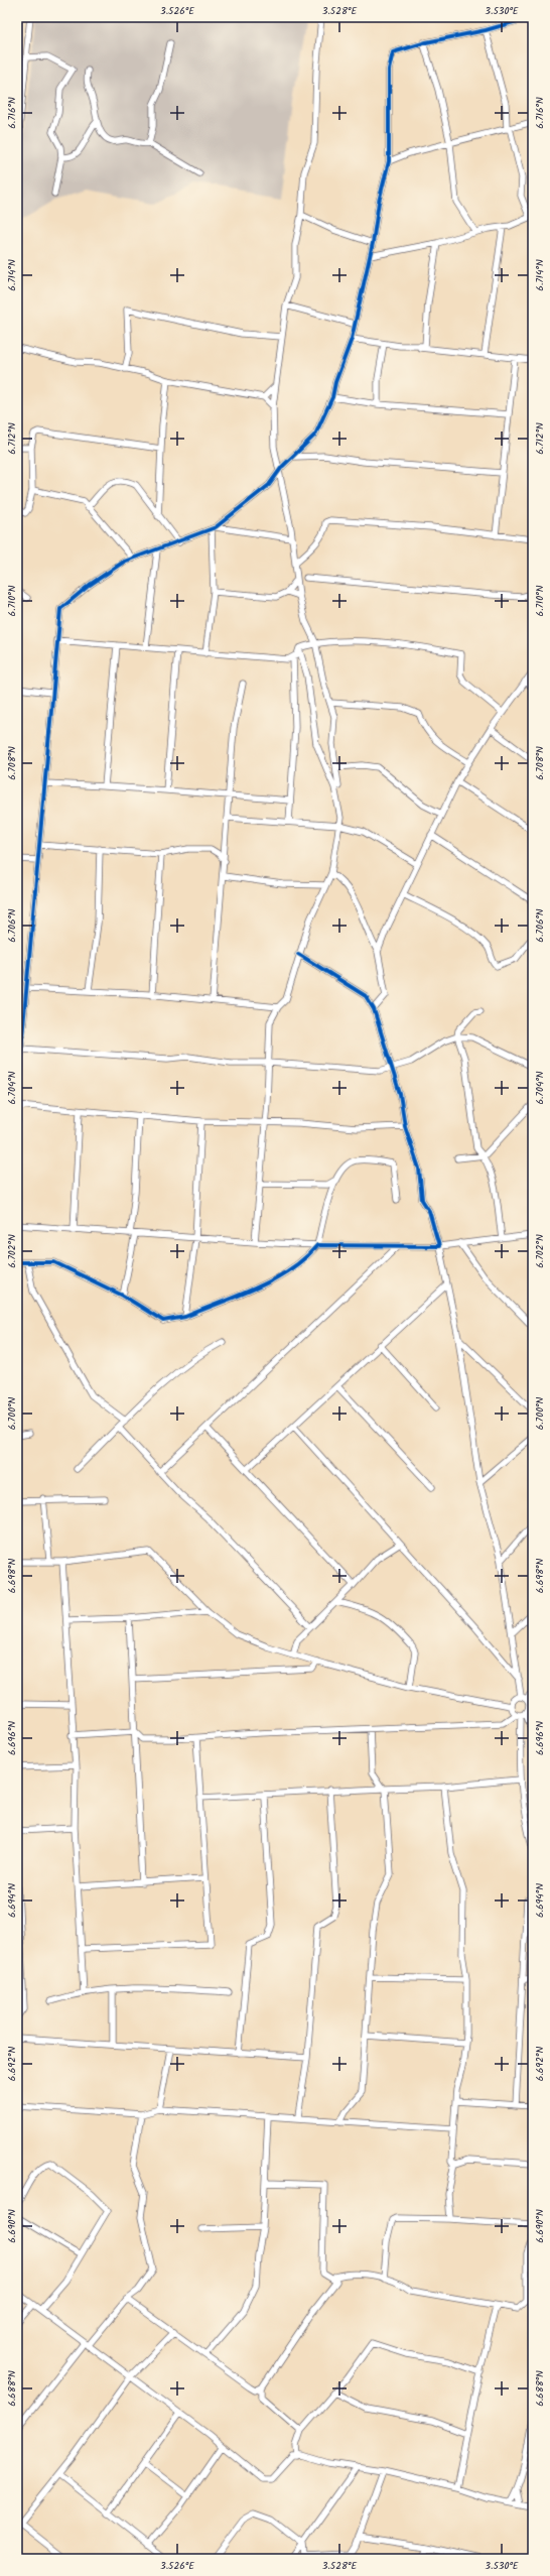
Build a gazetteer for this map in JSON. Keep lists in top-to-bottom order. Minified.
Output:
{"coordinates":["3.526°E","3.528°E","3.530°E","6.716°N","6.714°N","6.712°N","6.710°N","6.708°N","6.706°N","6.704°N","6.702°N","6.700°N","6.698°N","6.696°N","6.694°N","6.692°N","6.690°N","6.688°N"]}
